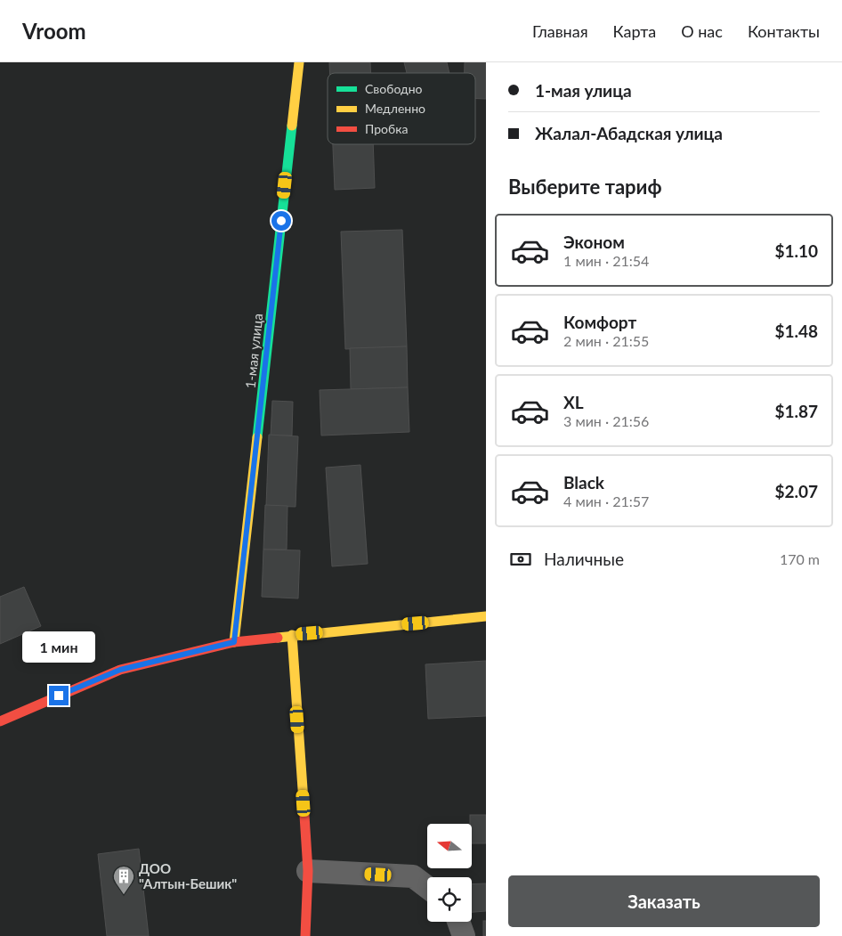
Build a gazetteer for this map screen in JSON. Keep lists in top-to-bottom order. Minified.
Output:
{"streets":{"street":["1-мая улица"]},"places":{"building":["ДОО \"Алтын-Бешик\""]},"legend":["Свободно","Медленно","Пробка"],"north":"left","page":{"header":"Vroom","nav":["Главная","Карта","О нас","Контакты"],"banner":["1-мая улица","Жалал-Абадская улица"],"heading":"Выберите тариф","list":[{"name":"Эконом","note":"1 мин · 21:54","value":"$1.10"},{"name":"Комфорт","note":"2 мин · 21:55","value":"$1.48"},{"name":"XL","note":"3 мин · 21:56","value":"$1.87"},{"name":"Black","note":"4 мин · 21:57","value":"$2.07"}],"pay":["Наличные","170 m"],"bubble":"1 мин","buttons":"Заказать"}}
